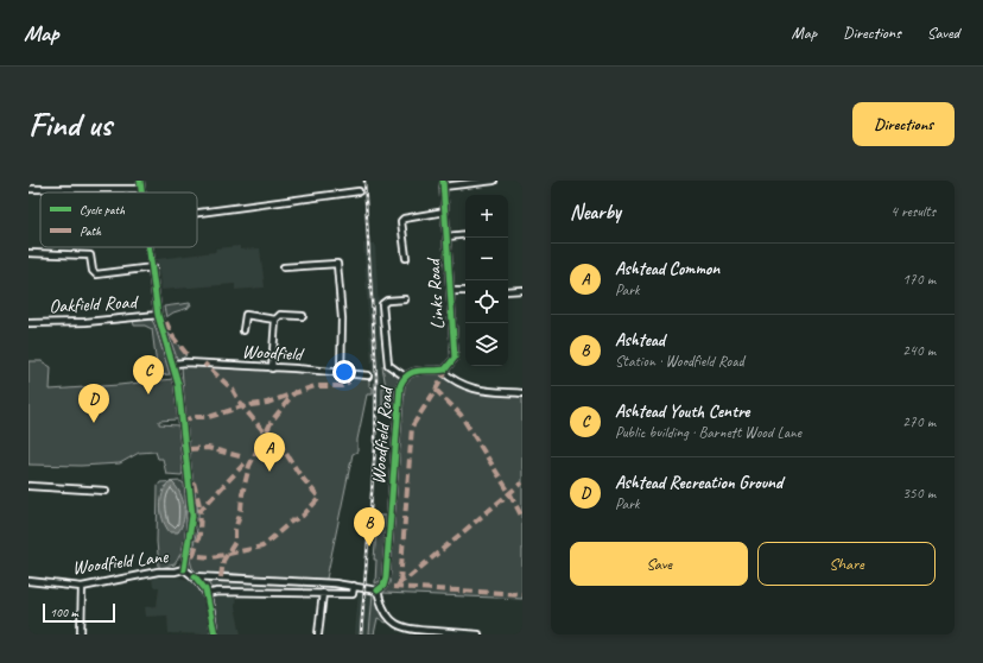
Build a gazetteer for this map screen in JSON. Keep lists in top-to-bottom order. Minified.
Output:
{"streets":{"street":["Links Road","Oakfield Road","Woodfield","Woodfield Road","Woodfield Lane"]},"crossings":[["Links Road","Woodfield Road"],["Woodfield Road","Woodfield Lane"]],"legend":["Cycle path","Path"],"scale_bar":"100 m","page":{"header":"Map","nav":["Map","Directions","Saved"],"buttons":["Directions",["Save","Share"]],"title":"Find us","heading":["Nearby","4 results"],"map_buttons":["+","−"],"list":[{"mark":"A","name":"Ashtead Common","note":"Park","value":"170 m"},{"mark":"B","name":"Ashtead","note":"Station · Woodfield Road","value":"240 m"},{"mark":"C","name":"Ashtead Youth Centre","note":"Public building · Barnett Wood Lane","value":"270 m"},{"mark":"D","name":"Ashtead Recreation Ground","note":"Park","value":"350 m"}],"pins":["C","D","A","B"],"scale":"100 m"}}
